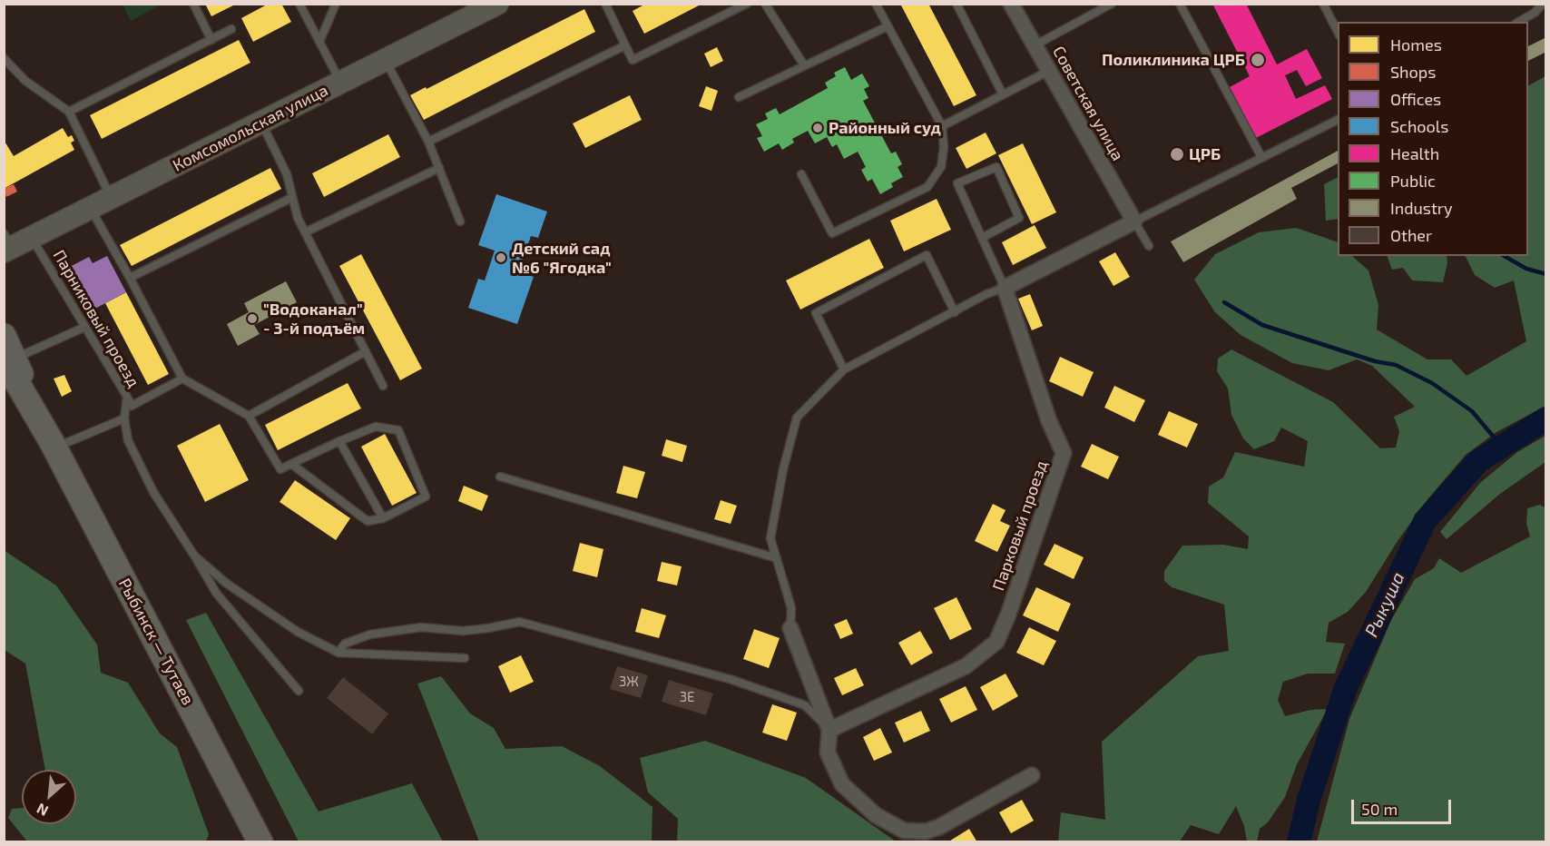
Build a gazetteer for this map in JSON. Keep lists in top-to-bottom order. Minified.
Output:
{"streets":{"main road":["Комсомольская улица","Рыбинск — Тутаев"],"street":["Советская улица","Парковый проезд"],"lane":["Парниковый проезд"]},"crossings":[["Комсомольская улица","Парниковый проезд"]],"water":["Рыкуша"],"places":["Поликлиника ЦРБ","Районный суд","ЦРБ","Детский сад №6 \"Ягодка\"","\"Водоканал\" - 3-й подъём"],"house_numbers":["3Ж","3Е"],"legend":["Homes","Shops","Offices","Schools","Health","Public","Industry","Other"],"scale_bar":"50 m","north":"bottom left"}
